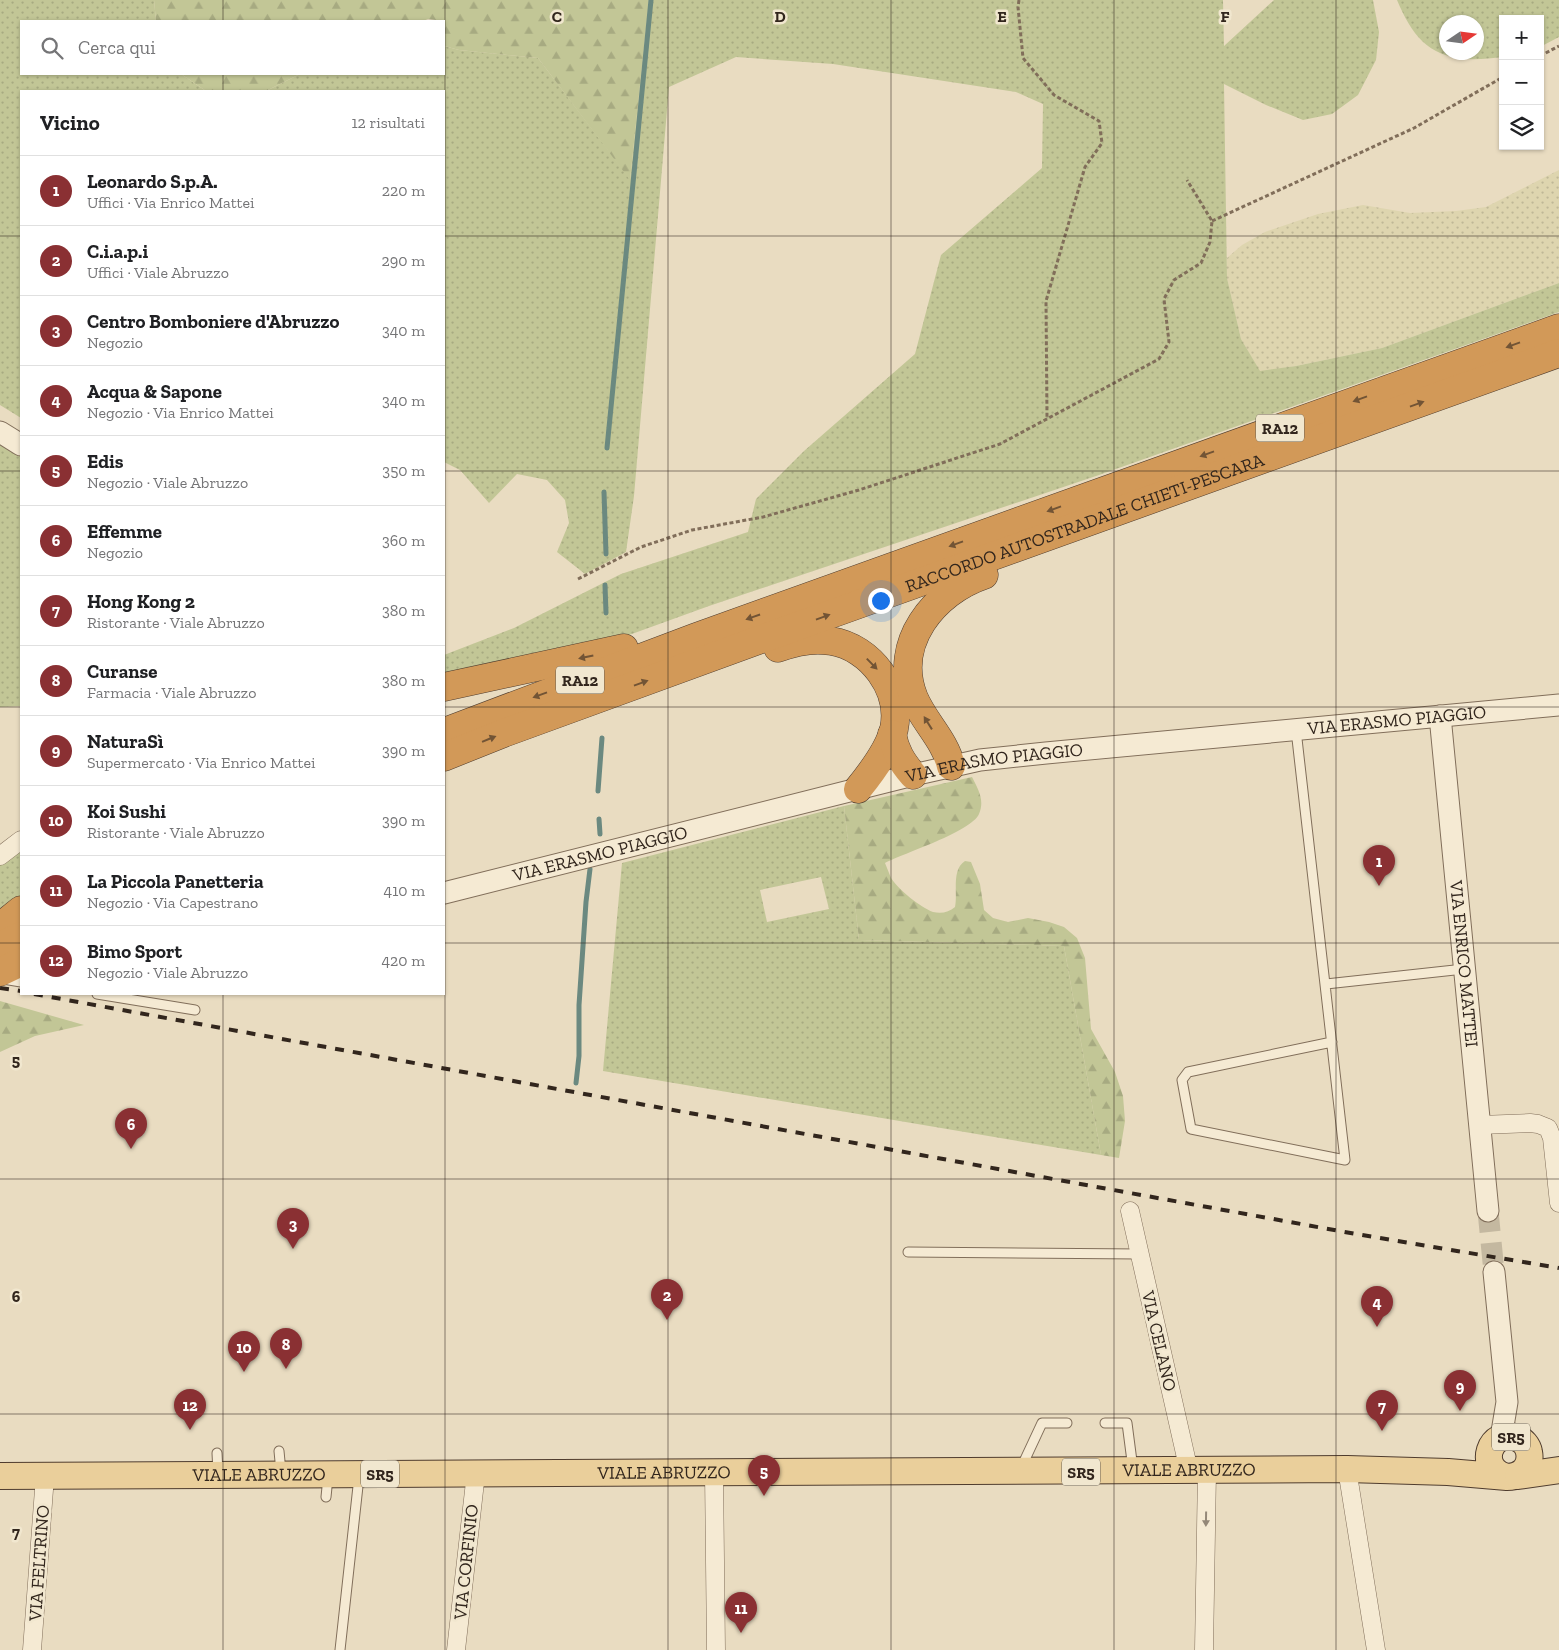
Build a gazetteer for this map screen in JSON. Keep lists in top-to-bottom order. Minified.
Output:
{"streets":{"highway":["RA12","RACCORDO AUTOSTRADALE CHIETI-PESCARA"],"main road":["SR5","VIALE ABRUZZO"],"street":["VIA ERASMO PIAGGIO","VIA ENRICO MATTEI","VIA CELANO","VIA CORFINIO","VIA FELTRINO"]},"crossings":[["VIA ERASMO PIAGGIO","VIA ENRICO MATTEI"],["VIA CELANO","VIALE ABRUZZO"],["SR5","VIALE ABRUZZO"],["VIALE ABRUZZO","VIA CORFINIO"],["VIALE ABRUZZO","VIA FELTRINO"]],"north":"right","page":{"map_buttons":["+","−"],"search":"Cerca qui","heading":["Vicino","12 risultati"],"list":[{"mark":"1","name":"Leonardo S.p.A.","note":"Uffici · Via Enrico Mattei","value":"220 m"},{"mark":"2","name":"C.i.a.p.i","note":"Uffici · Viale Abruzzo","value":"290 m"},{"mark":"3","name":"Centro Bomboniere d'Abruzzo","note":"Negozio","value":"340 m"},{"mark":"4","name":"Acqua & Sapone","note":"Negozio · Via Enrico Mattei","value":"340 m"},{"mark":"5","name":"Edis","note":"Negozio · Viale Abruzzo","value":"350 m"},{"mark":"6","name":"Effemme","note":"Negozio","value":"360 m"},{"mark":"7","name":"Hong Kong 2","note":"Ristorante · Viale Abruzzo","value":"380 m"},{"mark":"8","name":"Curanse","note":"Farmacia · Viale Abruzzo","value":"380 m"},{"mark":"9","name":"NaturaSì","note":"Supermercato · Via Enrico Mattei","value":"390 m"},{"mark":"10","name":"Koi Sushi","note":"Ristorante · Viale Abruzzo","value":"390 m"},{"mark":"11","name":"La Piccola Panetteria","note":"Negozio · Via Capestrano","value":"410 m"},{"mark":"12","name":"Bimo Sport","note":"Negozio · Viale Abruzzo","value":"420 m"}],"pins":["1","6","3","2","4","8","10","9","12","7","5","11"]},"grid":{"columns":["C","D","E","F"],"rows":["5","6","7"]}}
